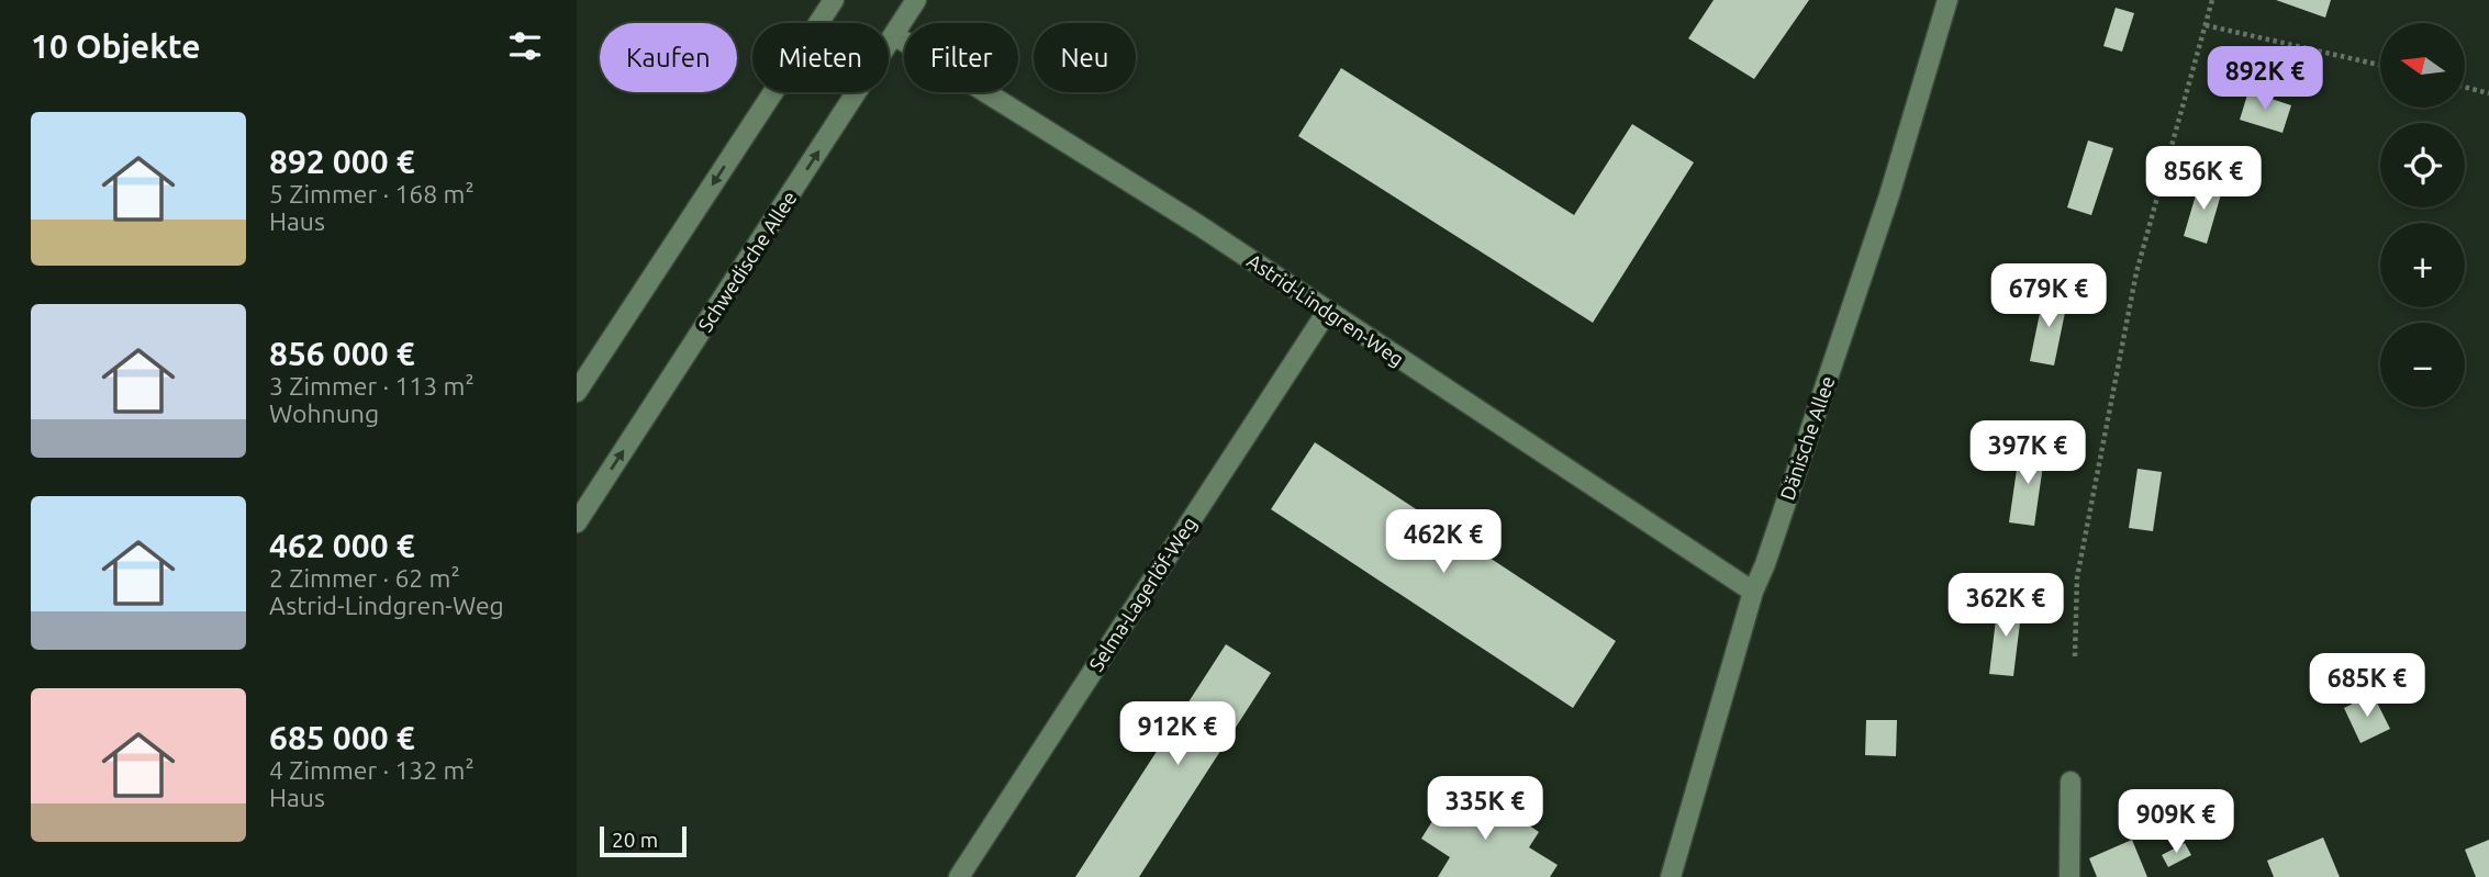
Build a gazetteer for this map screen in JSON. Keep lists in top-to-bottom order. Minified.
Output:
{"streets":{"street":["Schwedische Allee","Astrid-Lindgren-Weg","Dänische Allee","Selma-Lagerlöf-Weg"]},"crossings":[["Schwedische Allee","Astrid-Lindgren-Weg"],["Astrid-Lindgren-Weg","Dänische Allee"],["Astrid-Lindgren-Weg","Selma-Lagerlöf-Weg"]],"scale_bar":"20 m","north":"left","page":{"heading":"10 Objekte","map_buttons":["+","−"],"chip":["Kaufen","Mieten","Filter","Neu"],"price":["892K €","856K €","679K €","397K €","462K €","362K €","685K €","912K €","335K €","909K €"],"list":[{"name":"892 000 €","note":"5 Zimmer · 168 m² · Haus"},{"name":"856 000 €","note":"3 Zimmer · 113 m² · Wohnung"},{"name":"462 000 €","note":"2 Zimmer · 62 m² · Astrid-Lindgren-Weg"},{"name":"685 000 €","note":"4 Zimmer · 132 m² · Haus"}],"scale":"20 m"}}
